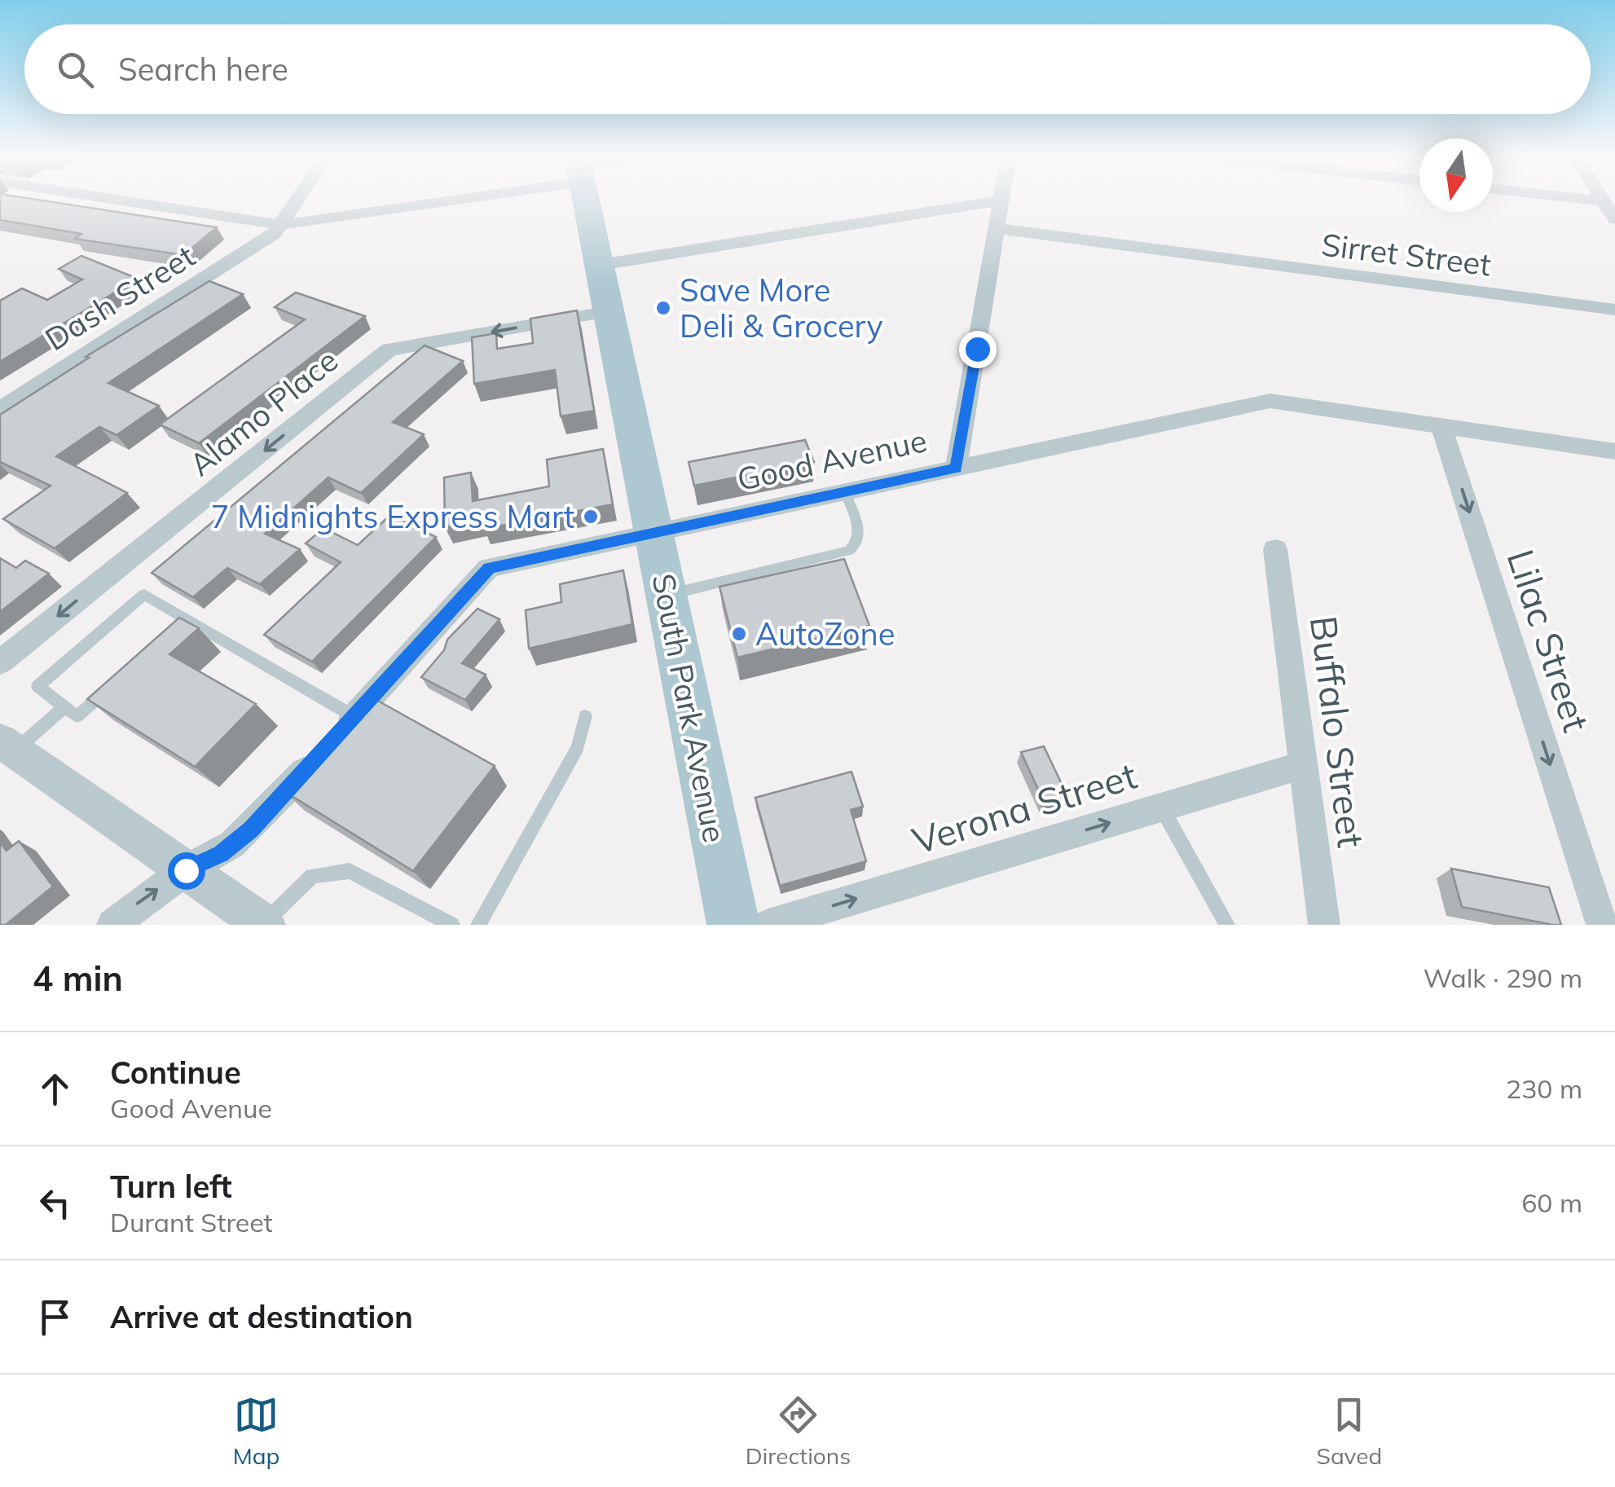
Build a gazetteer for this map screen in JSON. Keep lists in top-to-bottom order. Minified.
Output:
{"streets":{"main road":["South Park Avenue"],"street":["Sirret Street","Dash Street","Alamo Place","Good Avenue","Lilac Street","Buffalo Street","Verona Street"]},"crossings":[["Alamo Place","South Park Avenue"],["Good Avenue","Lilac Street"],["Good Avenue","South Park Avenue"],["Buffalo Street","Verona Street"]],"one_way":["Alamo Place","Lilac Street","Verona Street"],"places":["Save More Deli & Grocery","7 Midnights Express Mart","AutoZone"],"north":"bottom","page":{"search":"Search here","heading":["4 min","Walk · 290 m"],"list":[["Continue","Good Avenue","230 m"],["Turn left","Durant Street","60 m"],"Arrive at destination"],"nav":["Map","Directions","Saved"]}}
